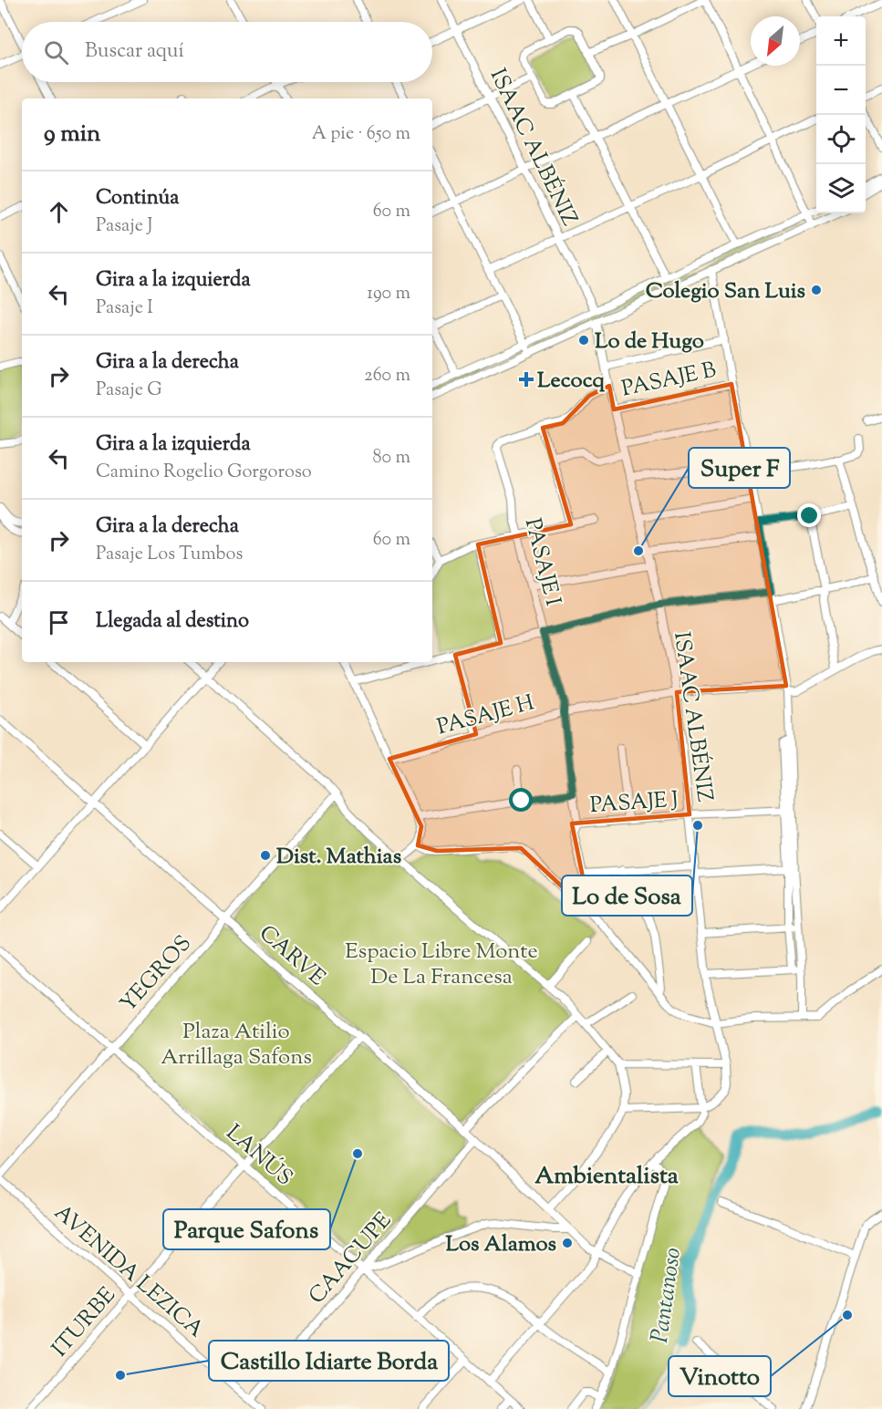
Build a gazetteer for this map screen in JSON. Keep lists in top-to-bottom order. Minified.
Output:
{"streets":{"street":["ISAAC ALBÉNIZ","PASAJE B","PASAJE I","PASAJE H","PASAJE J","CARVE","YEGROS","LANÚS","CAACUPE","AVENIDA LEZICA","ITURBE"]},"crossings":[["ISAAC ALBÉNIZ","PASAJE B"],["ISAAC ALBÉNIZ","PASAJE H"],["ISAAC ALBÉNIZ","PASAJE J"],["PASAJE I","PASAJE H"],["PASAJE I","PASAJE J"],["CARVE","YEGROS"],["CARVE","CAACUPE"],["CARVE","ITURBE"],["YEGROS","LANÚS"],["YEGROS","AVENIDA LEZICA"],["LANÚS","CAACUPE"],["LANÚS","ITURBE"],["CAACUPE","AVENIDA LEZICA"],["AVENIDA LEZICA","ITURBE"]],"districts":["Ambientalista"],"water":["Pantanoso"],"parks":["Espacio Libre Monte De La Francesa","Plaza Atilio Arrillaga Safons"],"places":{"other":["Colegio San Luis","Lo de Hugo","Super F","Lo de Sosa","Dist. Mathias","Parque Safons","Los Alamos","Vinotto","Castillo Idiarte Borda"],"health":["Lecocq"]},"north":"bottom left","page":{"map_buttons":["+","−"],"search":"Buscar aquí","heading":["9 min","A pie · 650 m"],"list":[["Continúa","Pasaje J","60 m"],["Gira a la izquierda","Pasaje I","190 m"],["Gira a la derecha","Pasaje G","260 m"],["Gira a la izquierda","Camino Rogelio Gorgoroso","80 m"],["Gira a la derecha","Pasaje Los Tumbos","60 m"],"Llegada al destino"]}}
